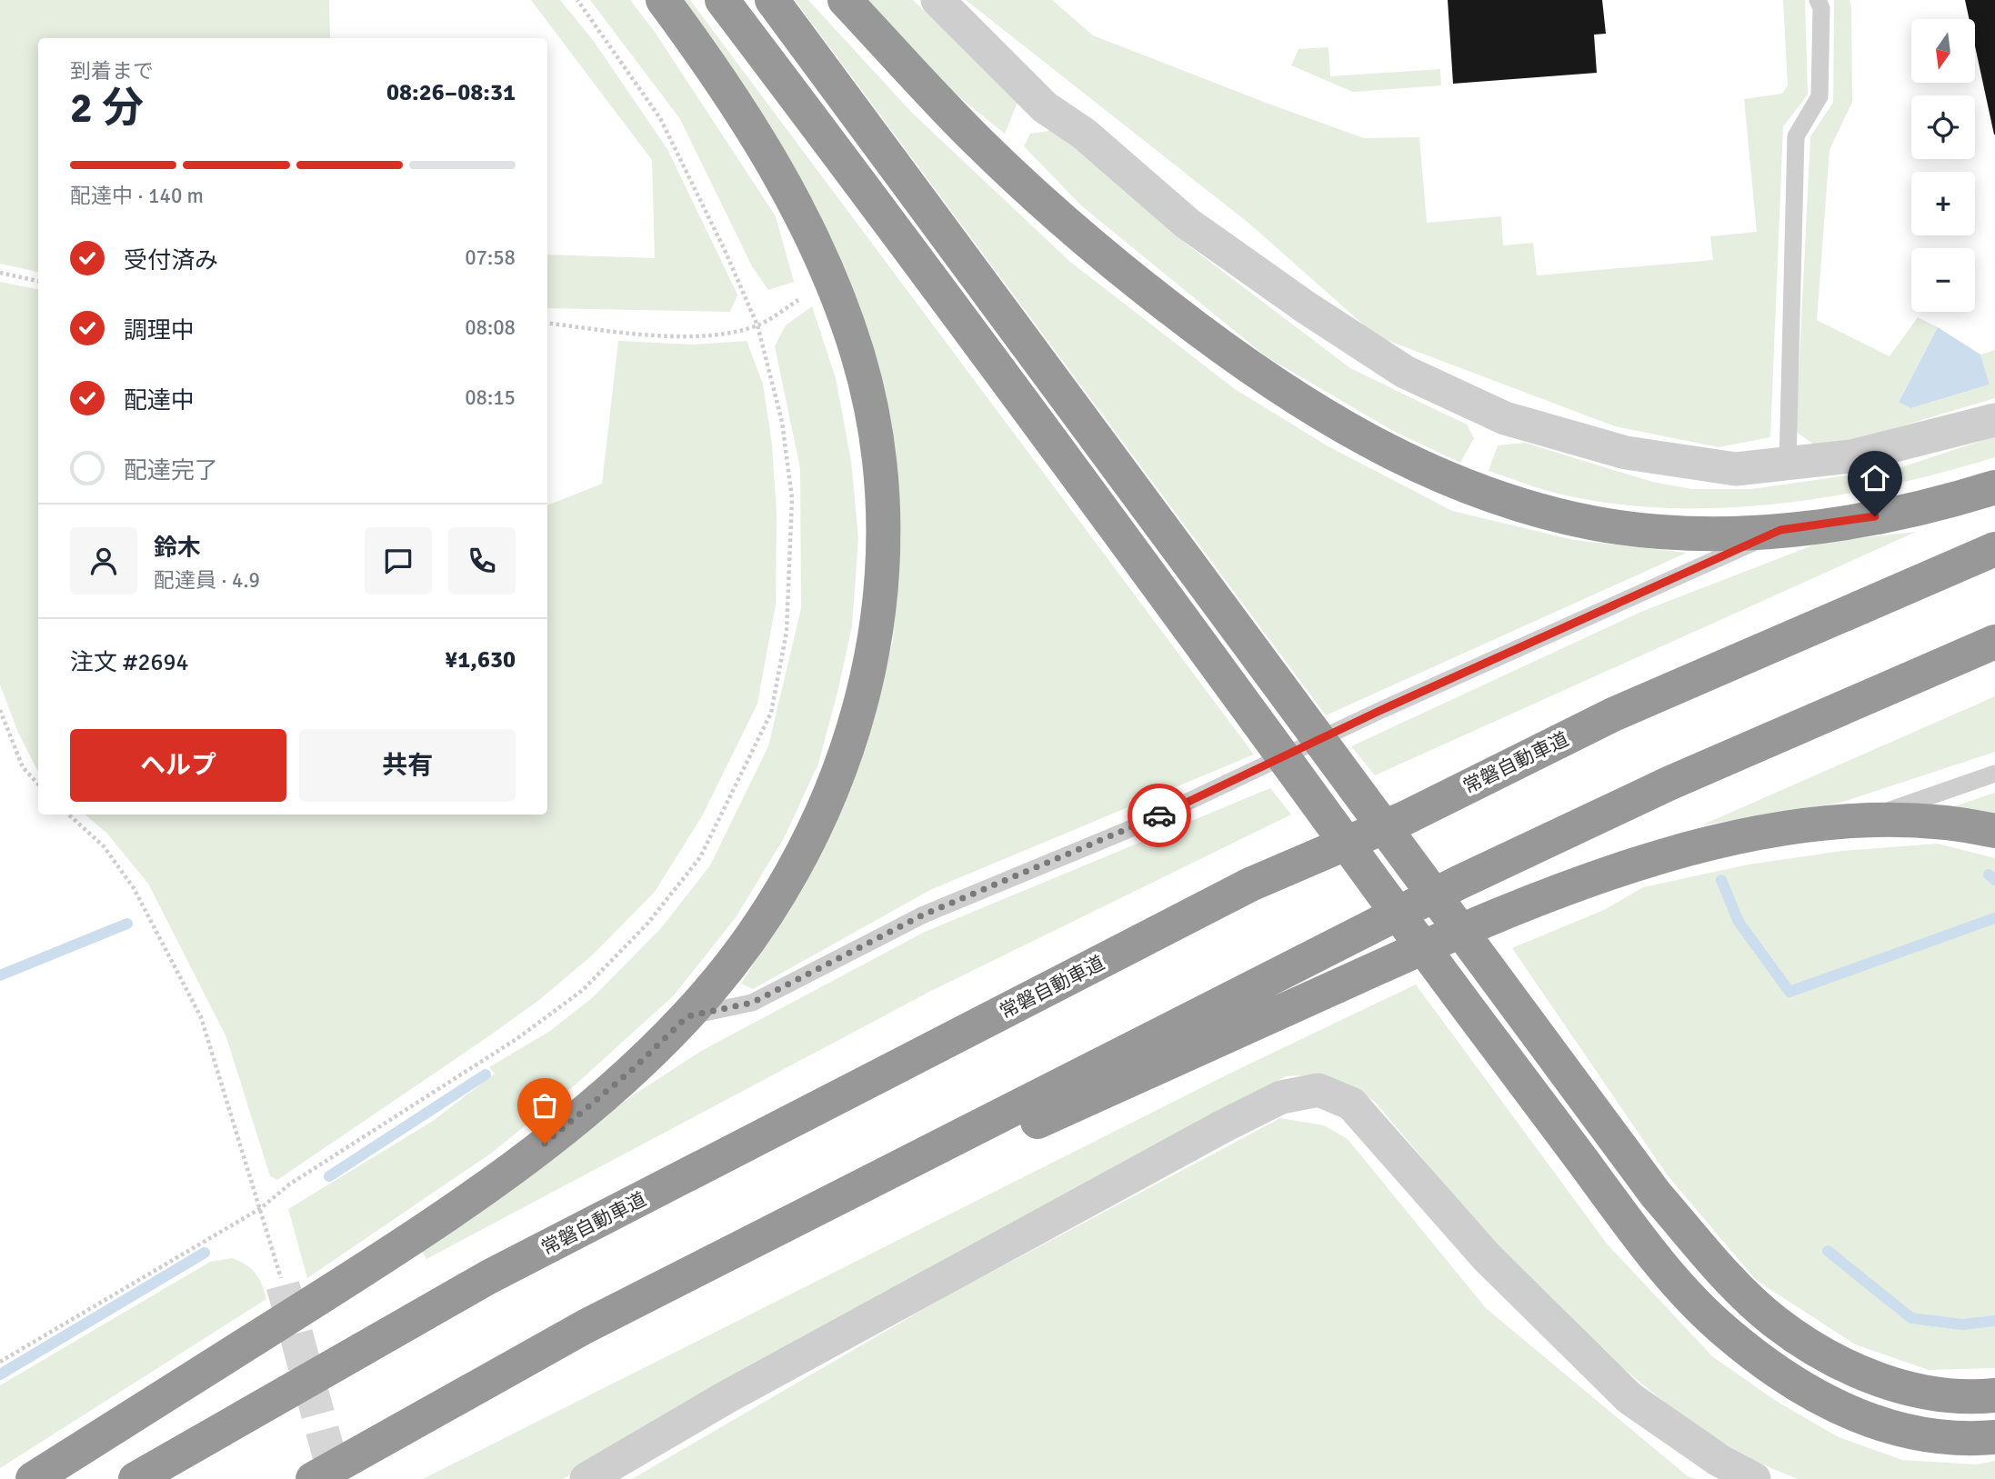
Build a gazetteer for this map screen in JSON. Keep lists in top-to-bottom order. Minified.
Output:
{"streets":{"highway":["常磐自動車道"]},"north":"bottom","page":{"map_buttons":["+","−"],"heading":["2 分","到着まで","08:26–08:31"],"panel":["鈴木","配達員 · 4.9","注文 #2694","¥1,630"],"bar":"配達中 · 140 m","list":[["受付済み","07:58"],["調理中","08:08"],["配達中","08:15"],"配達完了"],"buttons":["ヘルプ","共有"]}}
